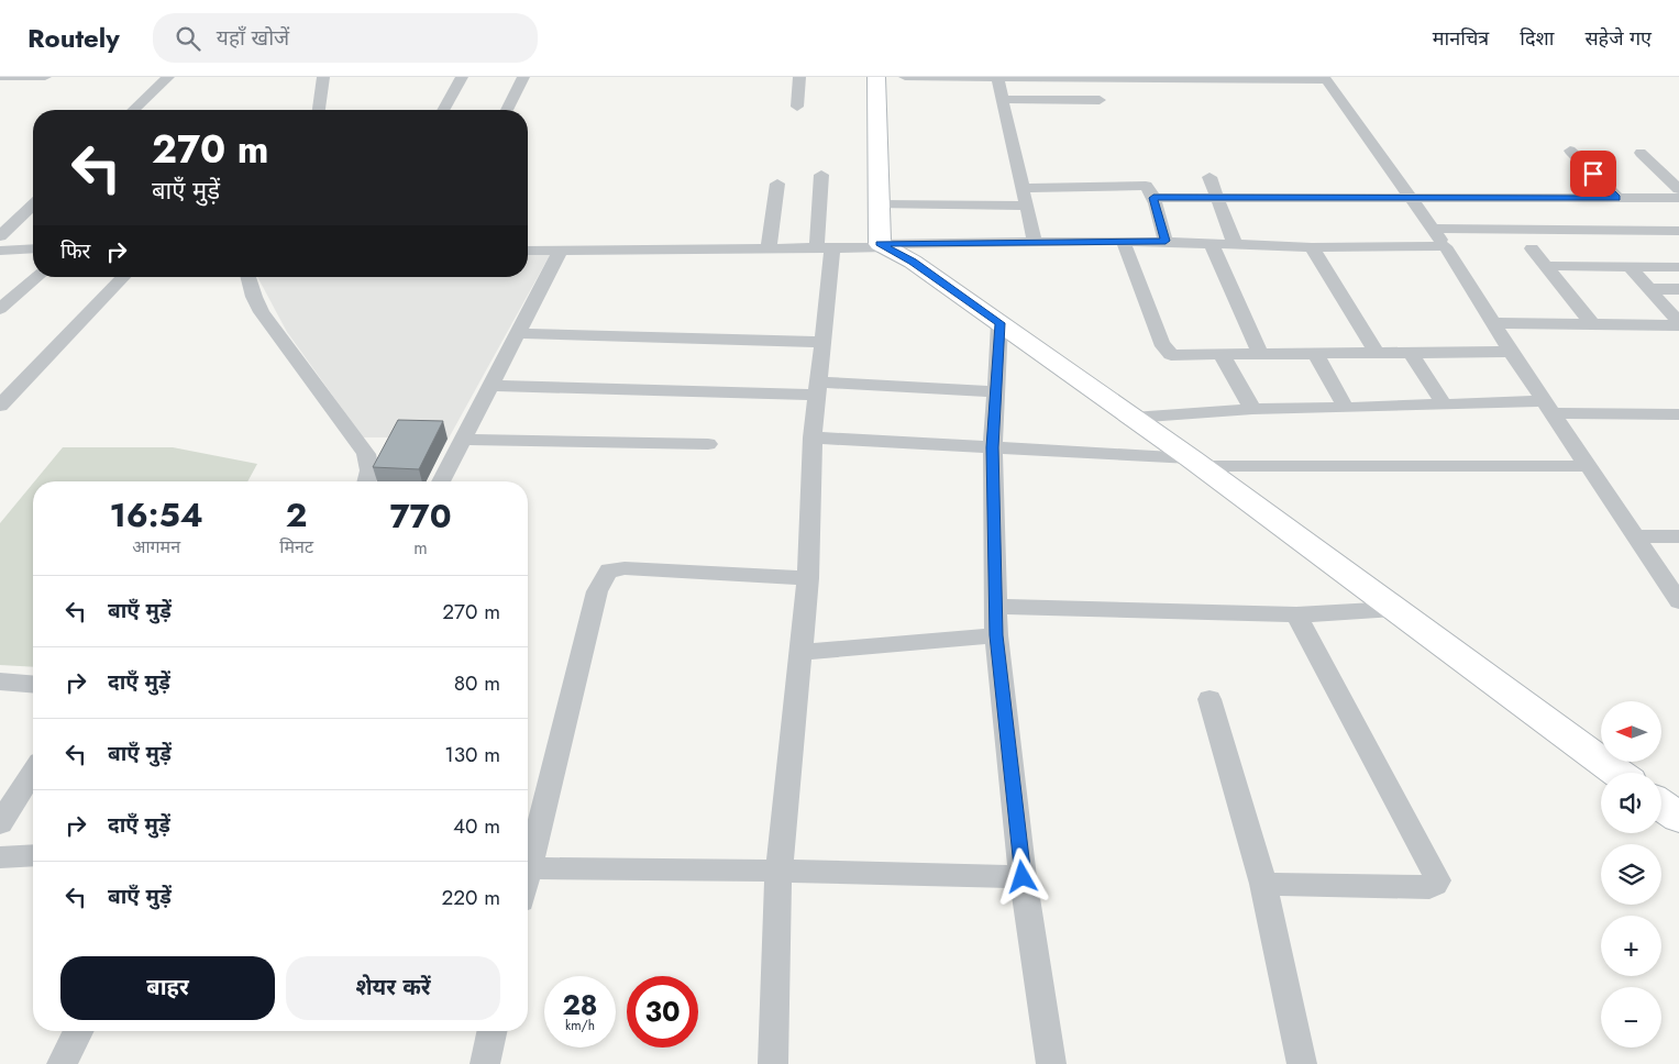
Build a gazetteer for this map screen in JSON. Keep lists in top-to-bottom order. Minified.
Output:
{"north":"left","page":{"header":"Routely","search":"यहाँ खोजें","nav":["मानचित्र","दिशा","सहेजे गए"],"turn":["270 m","बाएँ मुड़ें"],"then":"फिर","eta":["16:54","आगमन","2","मिनट","770","m"],"list":[{"name":"बाएँ मुड़ें","value":"270 m"},{"name":"दाएँ मुड़ें","value":"80 m"},{"name":"बाएँ मुड़ें","value":"130 m"},{"name":"दाएँ मुड़ें","value":"40 m"},{"name":"बाएँ मुड़ें","value":"220 m"}],"map_buttons":["+","−"],"buttons":["बाहर","शेयर करें"],"speed":"28 km/h","limit":"30"}}
